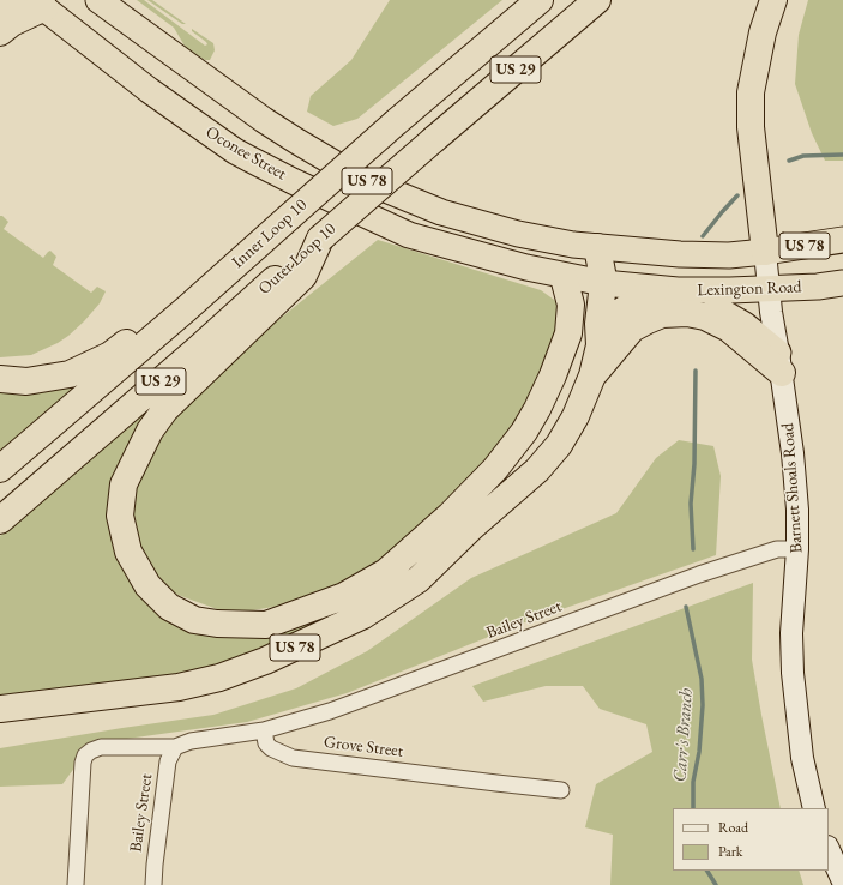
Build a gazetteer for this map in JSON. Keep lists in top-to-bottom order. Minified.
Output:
{"streets":{"highway":["US 29","Oconee Street","US 78","Inner Loop 10","Outer Loop 10","Lexington Road"],"main road":["Barnett Shoals Road"],"street":["Bailey Street","Grove Street"]},"crossings":[["Oconee Street","US 78"],["Oconee Street","Lexington Road"],["US 78","Lexington Road"],["Lexington Road","Barnett Shoals Road"],["Barnett Shoals Road","Bailey Street"],["Bailey Street","Grove Street"]],"water":["Carr's Branch"],"legend":["Road","Park"]}
